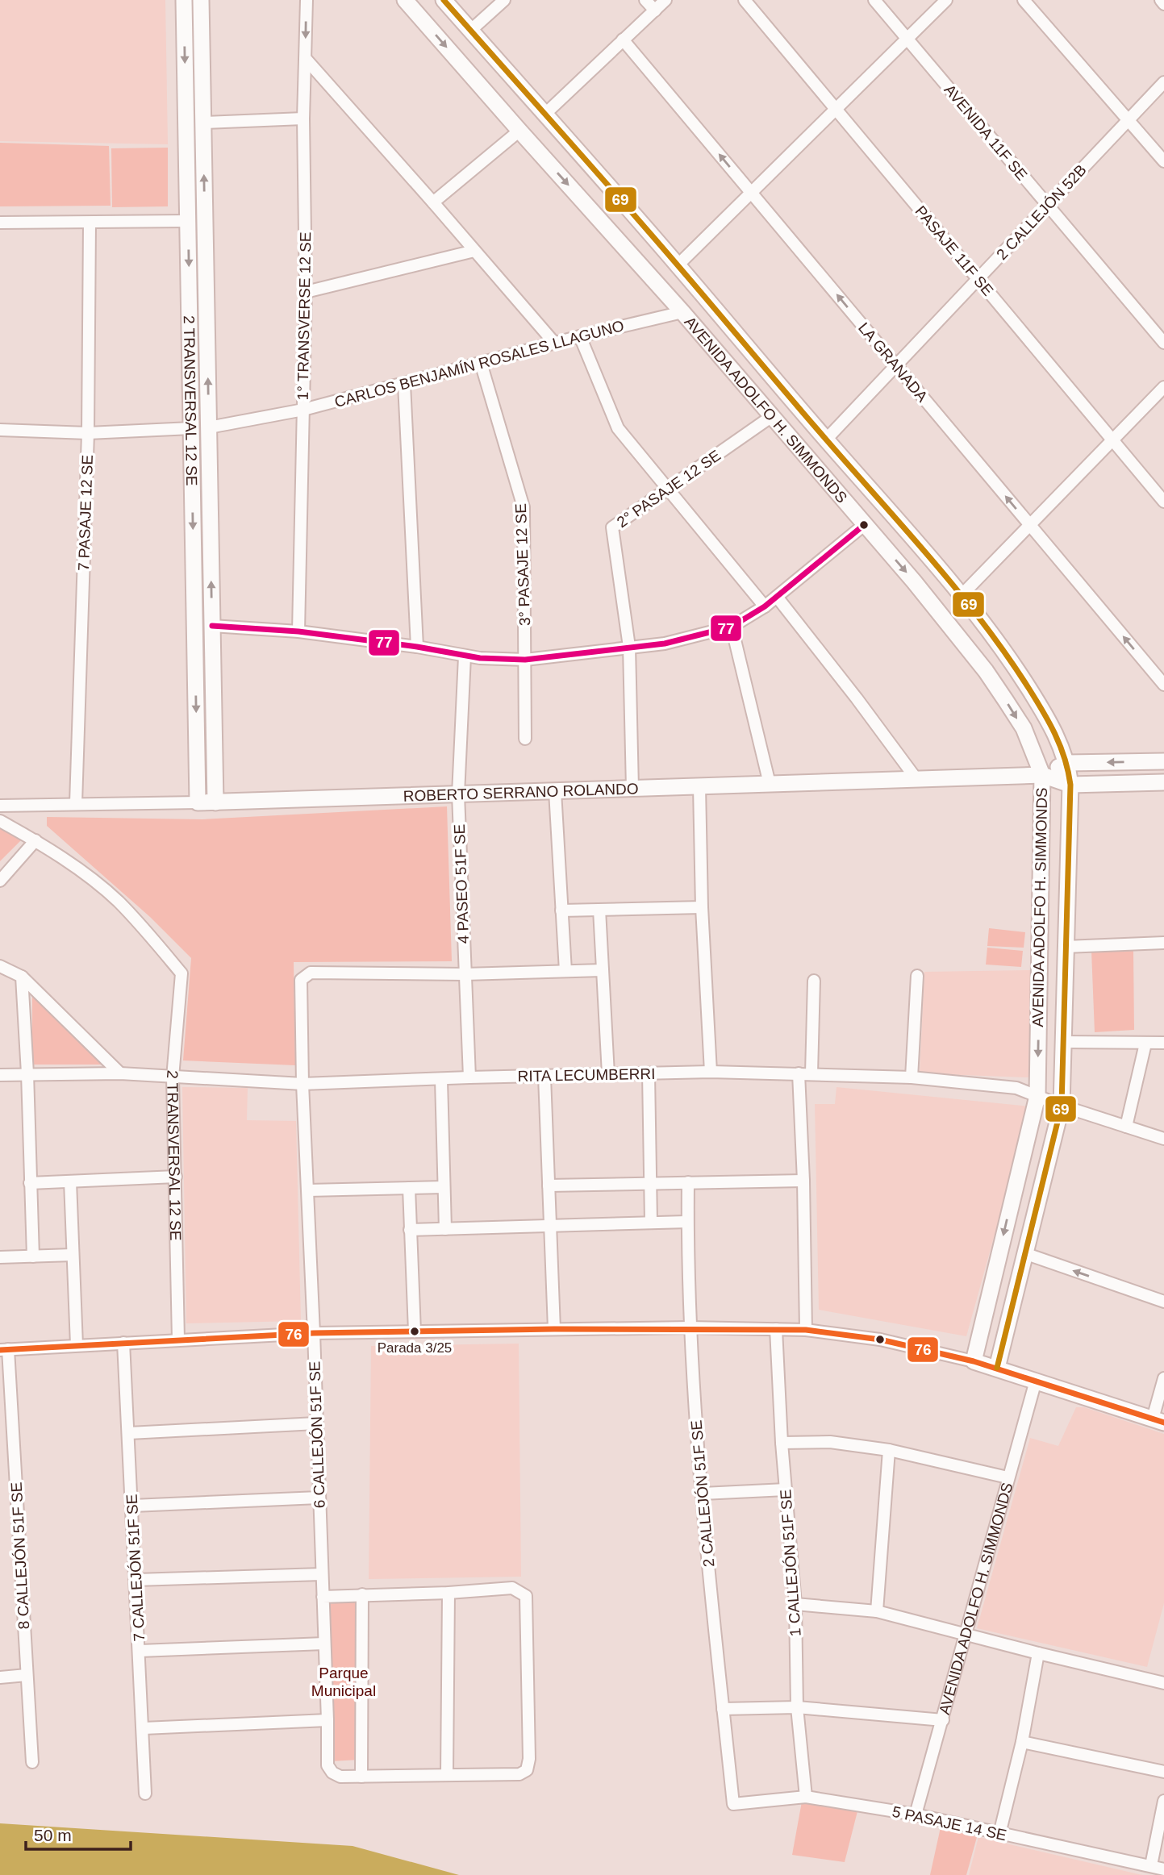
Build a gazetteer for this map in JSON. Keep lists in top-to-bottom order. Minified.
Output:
{"streets":{"street":["AVENIDA 11F SE","2 CALLEJÓN 52B","PASAJE 11F SE","1° TRANSVERSE 12 SE","LA GRANADA","CARLOS BENJAMÍN ROSALES LLAGUNO","2 TRANSVERSAL 12 SE","AVENIDA ADOLFO H. SIMMONDS","2° PASAJE 12 SE","7 PASAJE 12 SE","3° PASAJE 12 SE","ROBERTO SERRANO ROLANDO","4 PASEO 51F SE","RITA LECUMBERRI","6 CALLEJÓN 51F SE","2 CALLEJÓN 51F SE","8 CALLEJÓN 51F SE","1 CALLEJÓN 51F SE","7 CALLEJÓN 51F SE","5 PASAJE 14 SE"]},"crossings":[["AVENIDA 11F SE","2 CALLEJÓN 52B"],["2 CALLEJÓN 52B","PASAJE 11F SE"],["2 CALLEJÓN 52B","LA GRANADA"],["2 CALLEJÓN 52B","AVENIDA ADOLFO H. SIMMONDS"],["1° TRANSVERSE 12 SE","CARLOS BENJAMÍN ROSALES LLAGUNO"],["CARLOS BENJAMÍN ROSALES LLAGUNO","2 TRANSVERSAL 12 SE"],["CARLOS BENJAMÍN ROSALES LLAGUNO","AVENIDA ADOLFO H. SIMMONDS"],["CARLOS BENJAMÍN ROSALES LLAGUNO","3° PASAJE 12 SE"],["2 TRANSVERSAL 12 SE","ROBERTO SERRANO ROLANDO"],["2 TRANSVERSAL 12 SE","RITA LECUMBERRI"],["AVENIDA ADOLFO H. SIMMONDS","2° PASAJE 12 SE"],["AVENIDA ADOLFO H. SIMMONDS","ROBERTO SERRANO ROLANDO"],["AVENIDA ADOLFO H. SIMMONDS","RITA LECUMBERRI"],["AVENIDA ADOLFO H. SIMMONDS","5 PASAJE 14 SE"],["2° PASAJE 12 SE","ROBERTO SERRANO ROLANDO"],["7 PASAJE 12 SE","ROBERTO SERRANO ROLANDO"],["ROBERTO SERRANO ROLANDO","4 PASEO 51F SE"],["4 PASEO 51F SE","RITA LECUMBERRI"],["4 PASEO 51F SE","6 CALLEJÓN 51F SE"],["RITA LECUMBERRI","6 CALLEJÓN 51F SE"],["2 CALLEJÓN 51F SE","5 PASAJE 14 SE"],["1 CALLEJÓN 51F SE","5 PASAJE 14 SE"]],"one_way":["LA GRANADA"],"parks":["Parque Municipal"],"places":["Parada 3/25"],"lines":["transit line 69","transit line 77","transit line 76"],"scale_bar":"50 m"}
